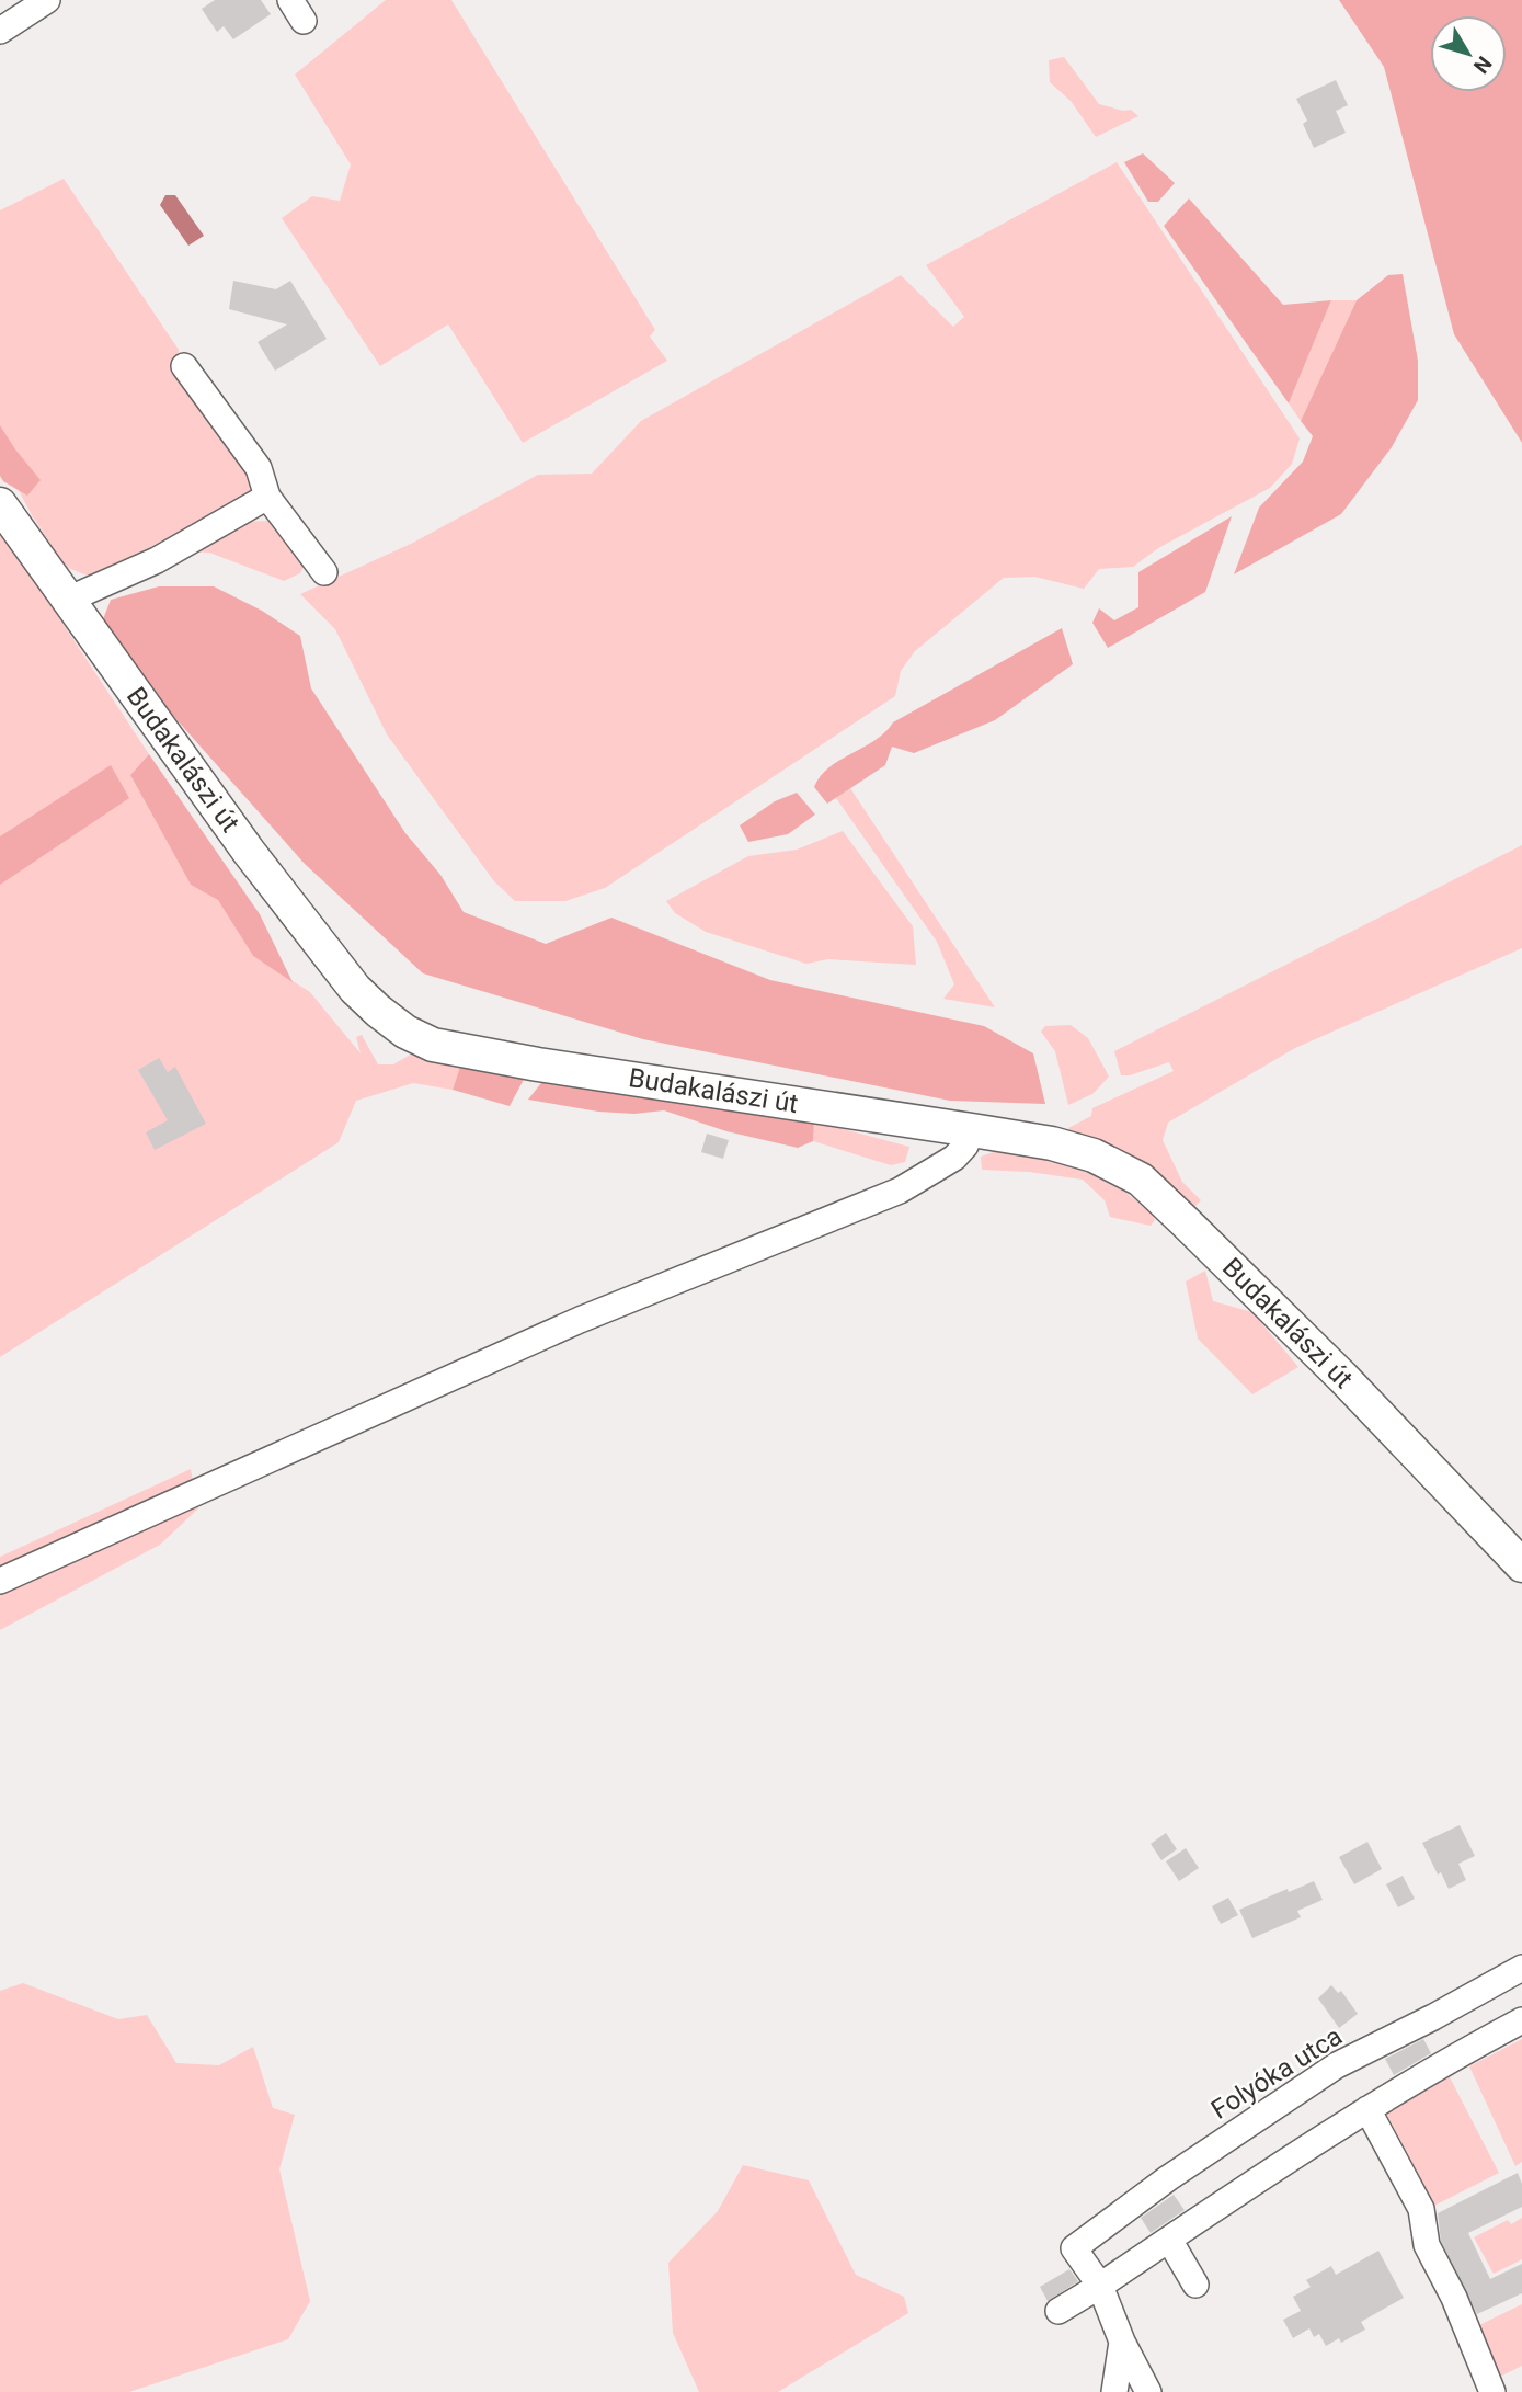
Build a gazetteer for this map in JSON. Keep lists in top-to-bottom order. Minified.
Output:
{"streets":{"main road":["Budakalászi út"],"street":["Folyóka utca"]},"north":"bottom right"}
